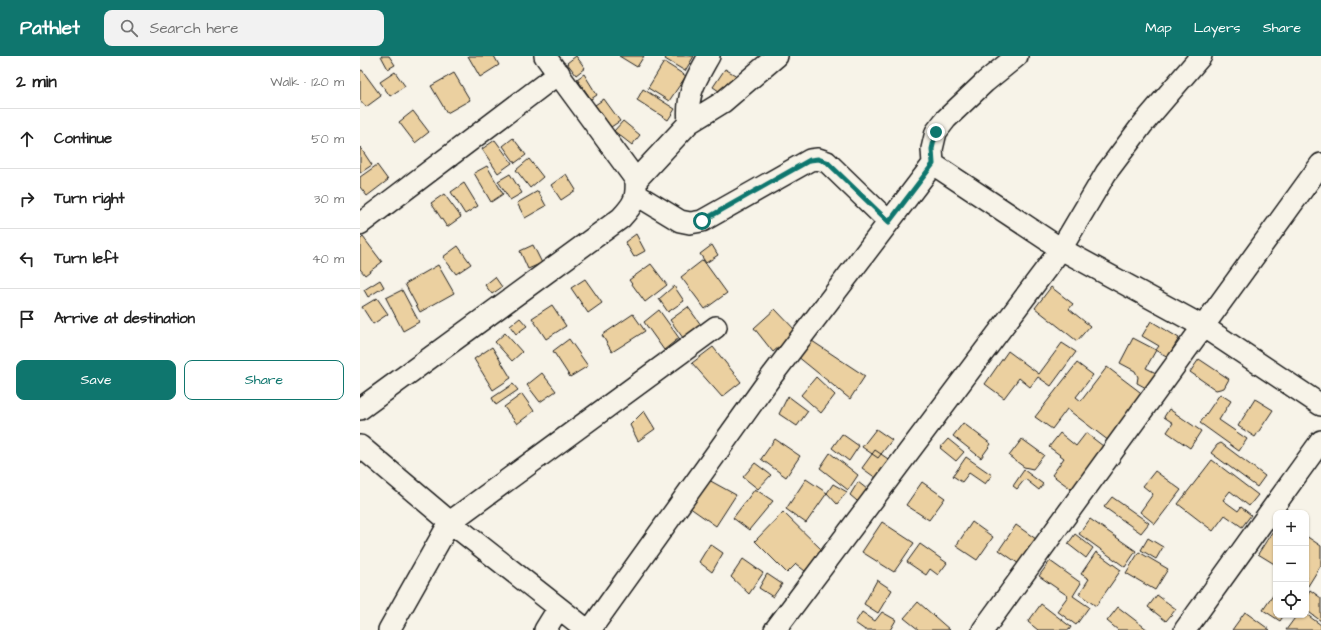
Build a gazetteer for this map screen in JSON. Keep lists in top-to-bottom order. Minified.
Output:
{"page":{"header":"Pathlet","search":"Search here","nav":["Map","Layers","Share"],"heading":["2 min","Walk · 120 m"],"list":[["Continue","50 m"],["Turn right","30 m"],["Turn left","40 m"],"Arrive at destination"],"buttons":["Save","Share"],"map_buttons":["+","−"]}}
